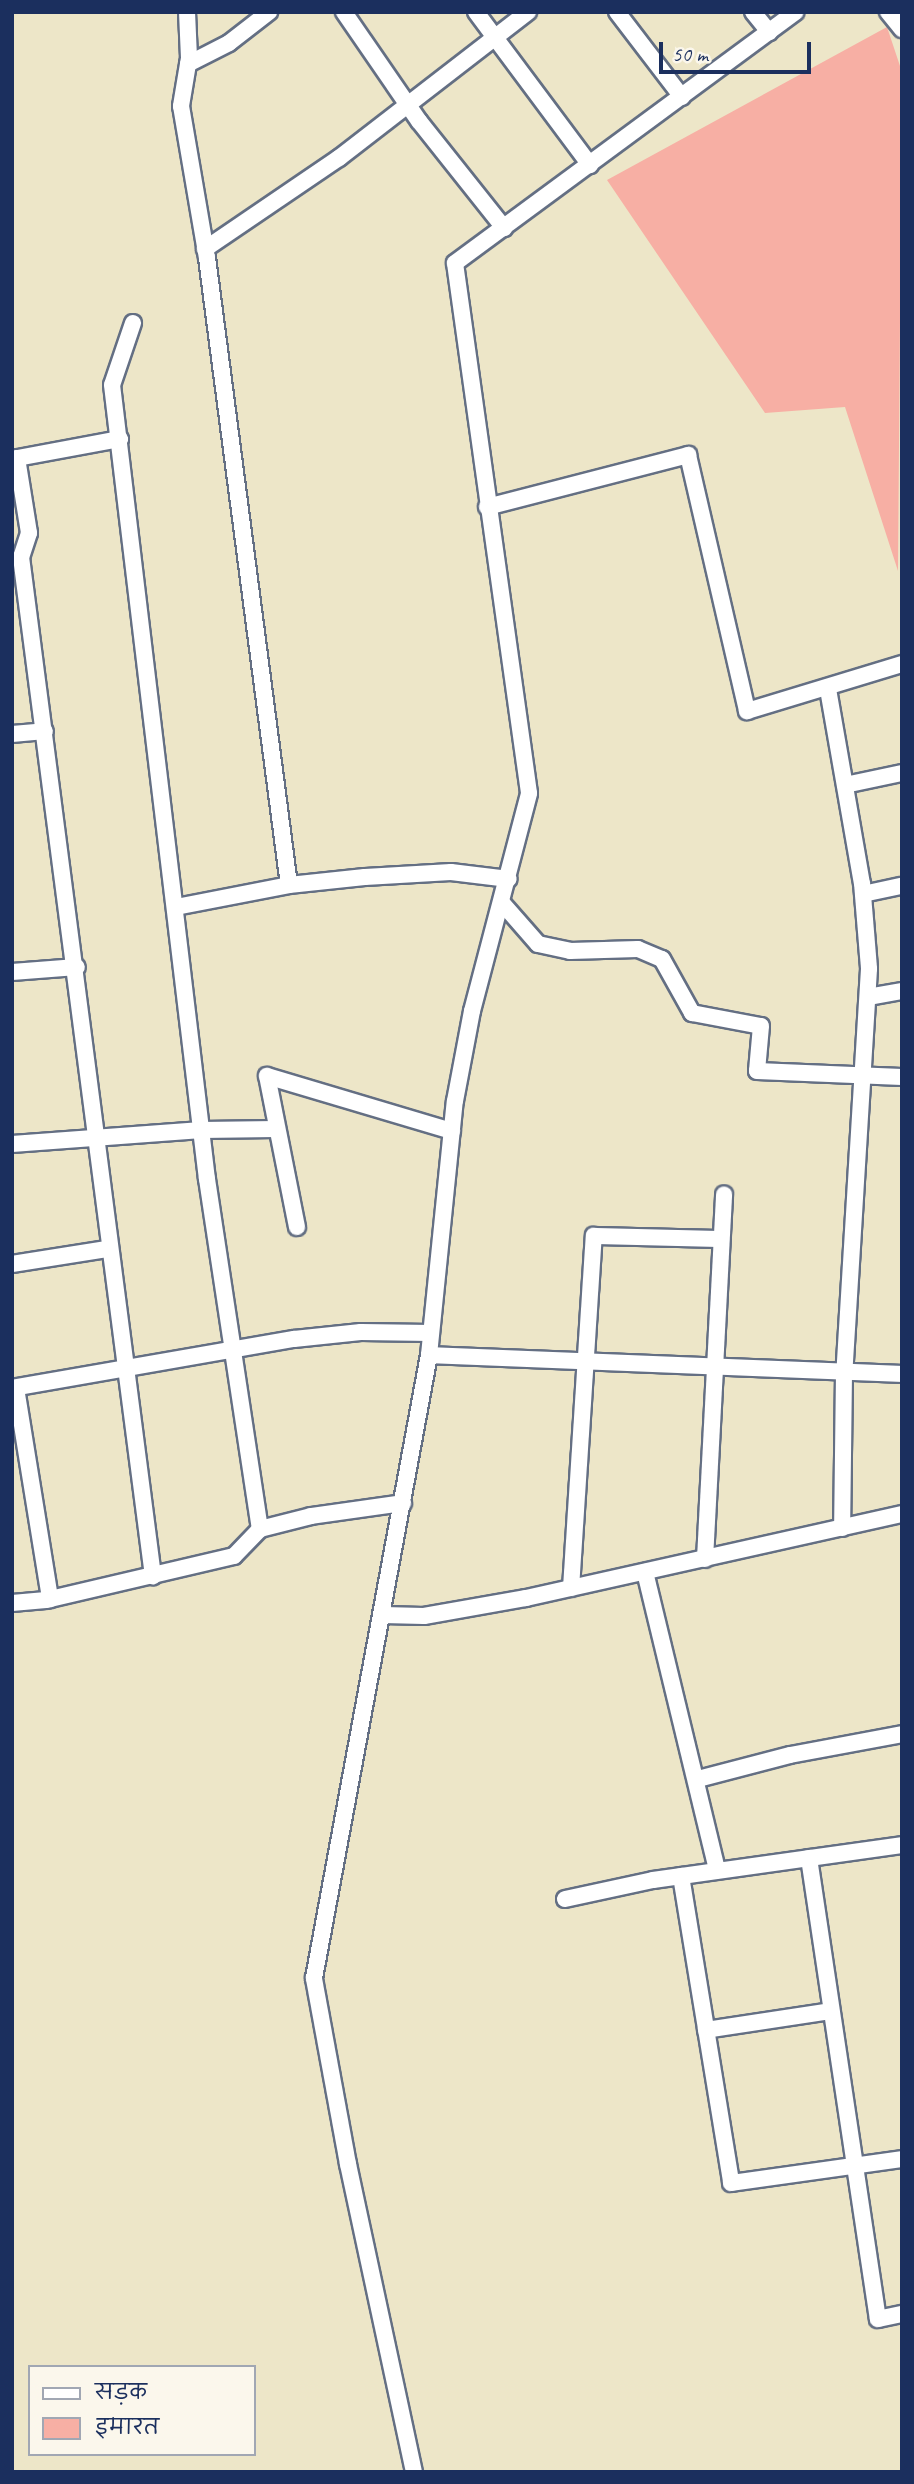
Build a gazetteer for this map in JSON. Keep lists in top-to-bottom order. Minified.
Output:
{"legend":["सड़क","इमारत"],"scale_bar":"50 m"}
